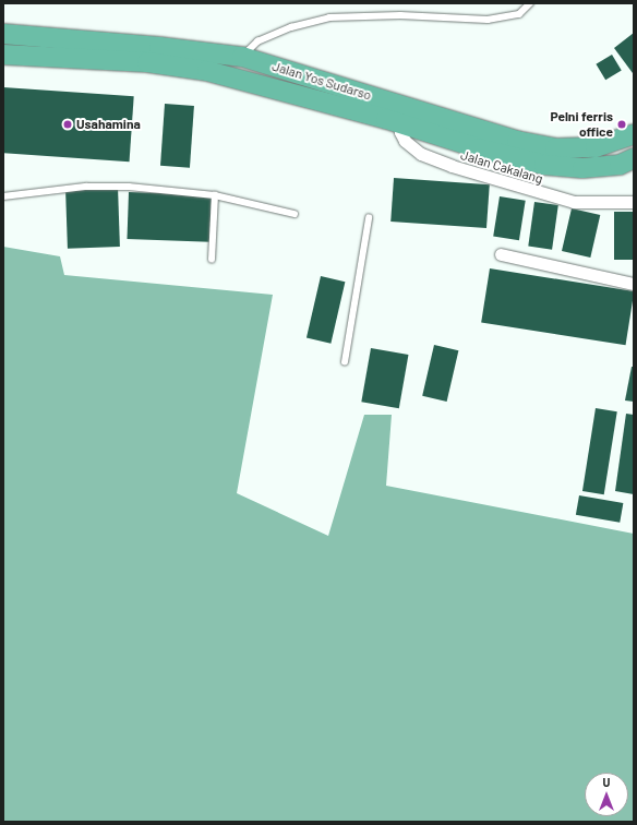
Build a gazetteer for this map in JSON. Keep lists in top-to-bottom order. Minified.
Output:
{"streets":{"highway":["Jalan Yos Sudarso"],"street":["Jalan Cakalang"]},"crossings":[["Jalan Yos Sudarso","Jalan Cakalang"]],"places":["Usahamina","Pelni ferris office"],"north":"top"}
